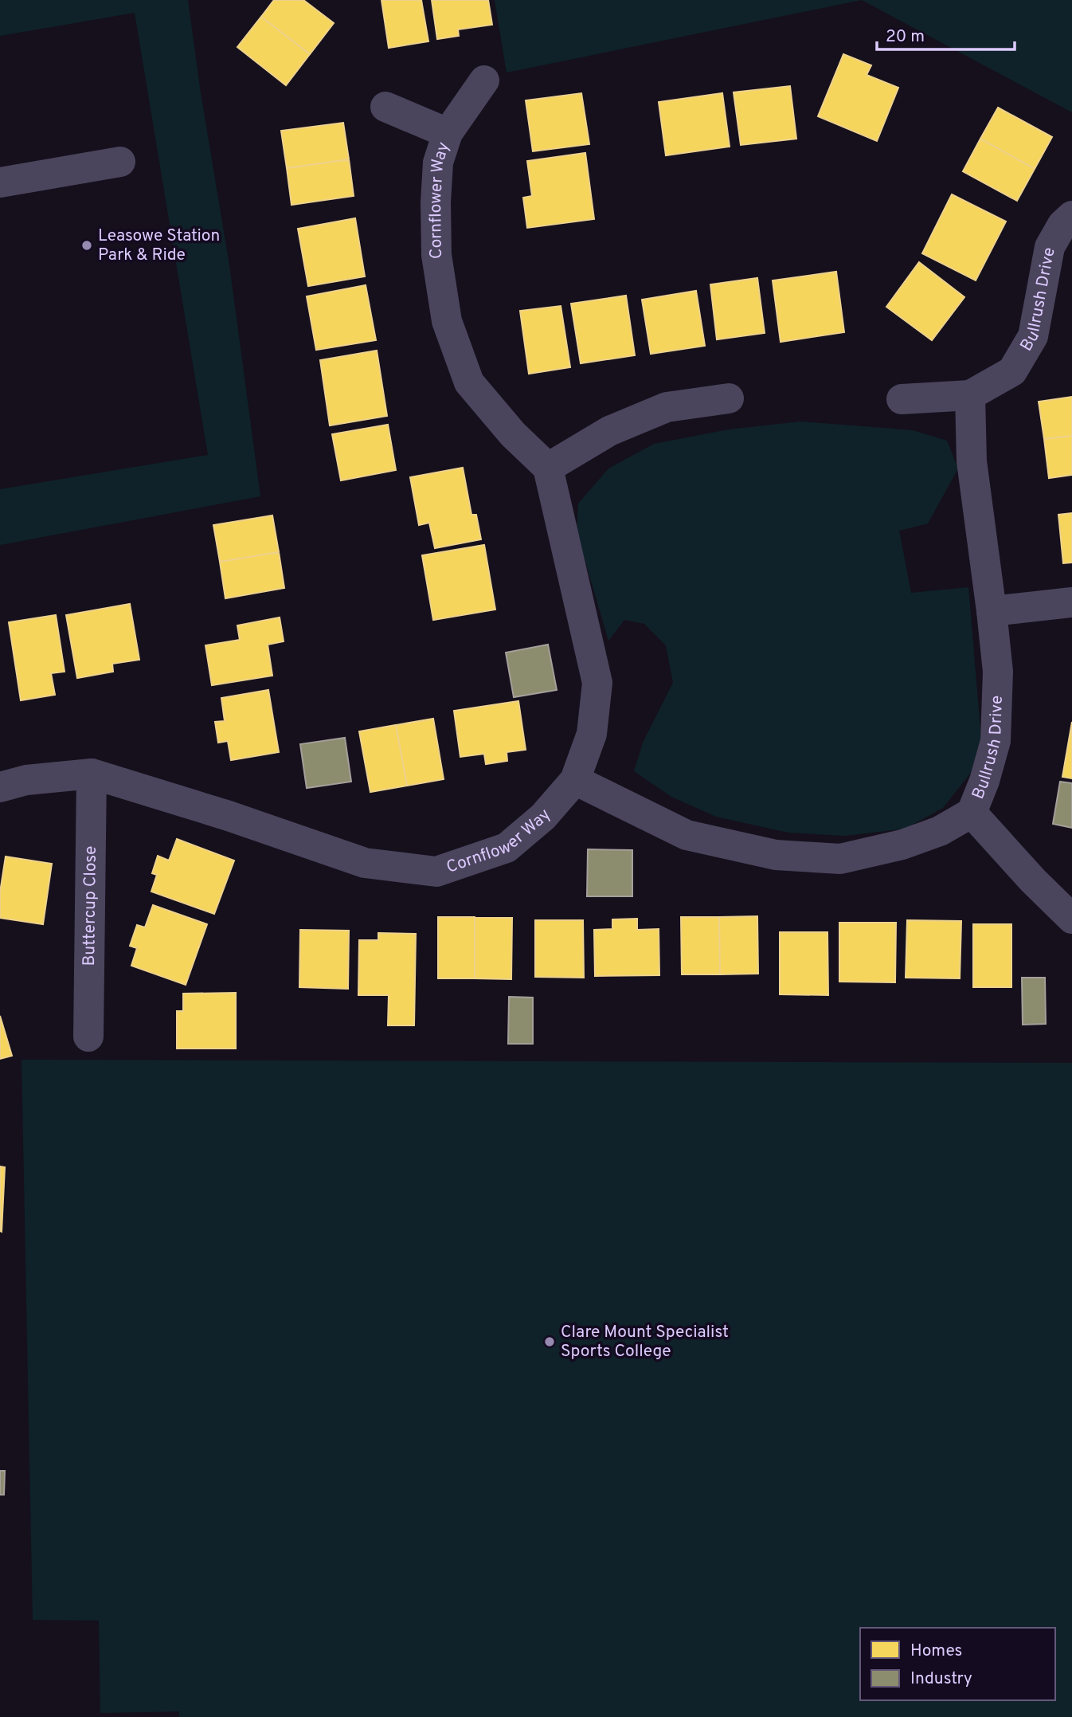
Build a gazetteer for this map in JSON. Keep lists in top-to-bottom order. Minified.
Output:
{"streets":{"street":["Cornflower Way","Bullrush Drive","Buttercup Close"]},"crossings":[["Cornflower Way","Bullrush Drive"],["Cornflower Way","Buttercup Close"]],"places":["Leasowe Station Park & Ride","Clare Mount Specialist Sports College"],"legend":["Homes","Industry"],"scale_bar":"20 m"}
